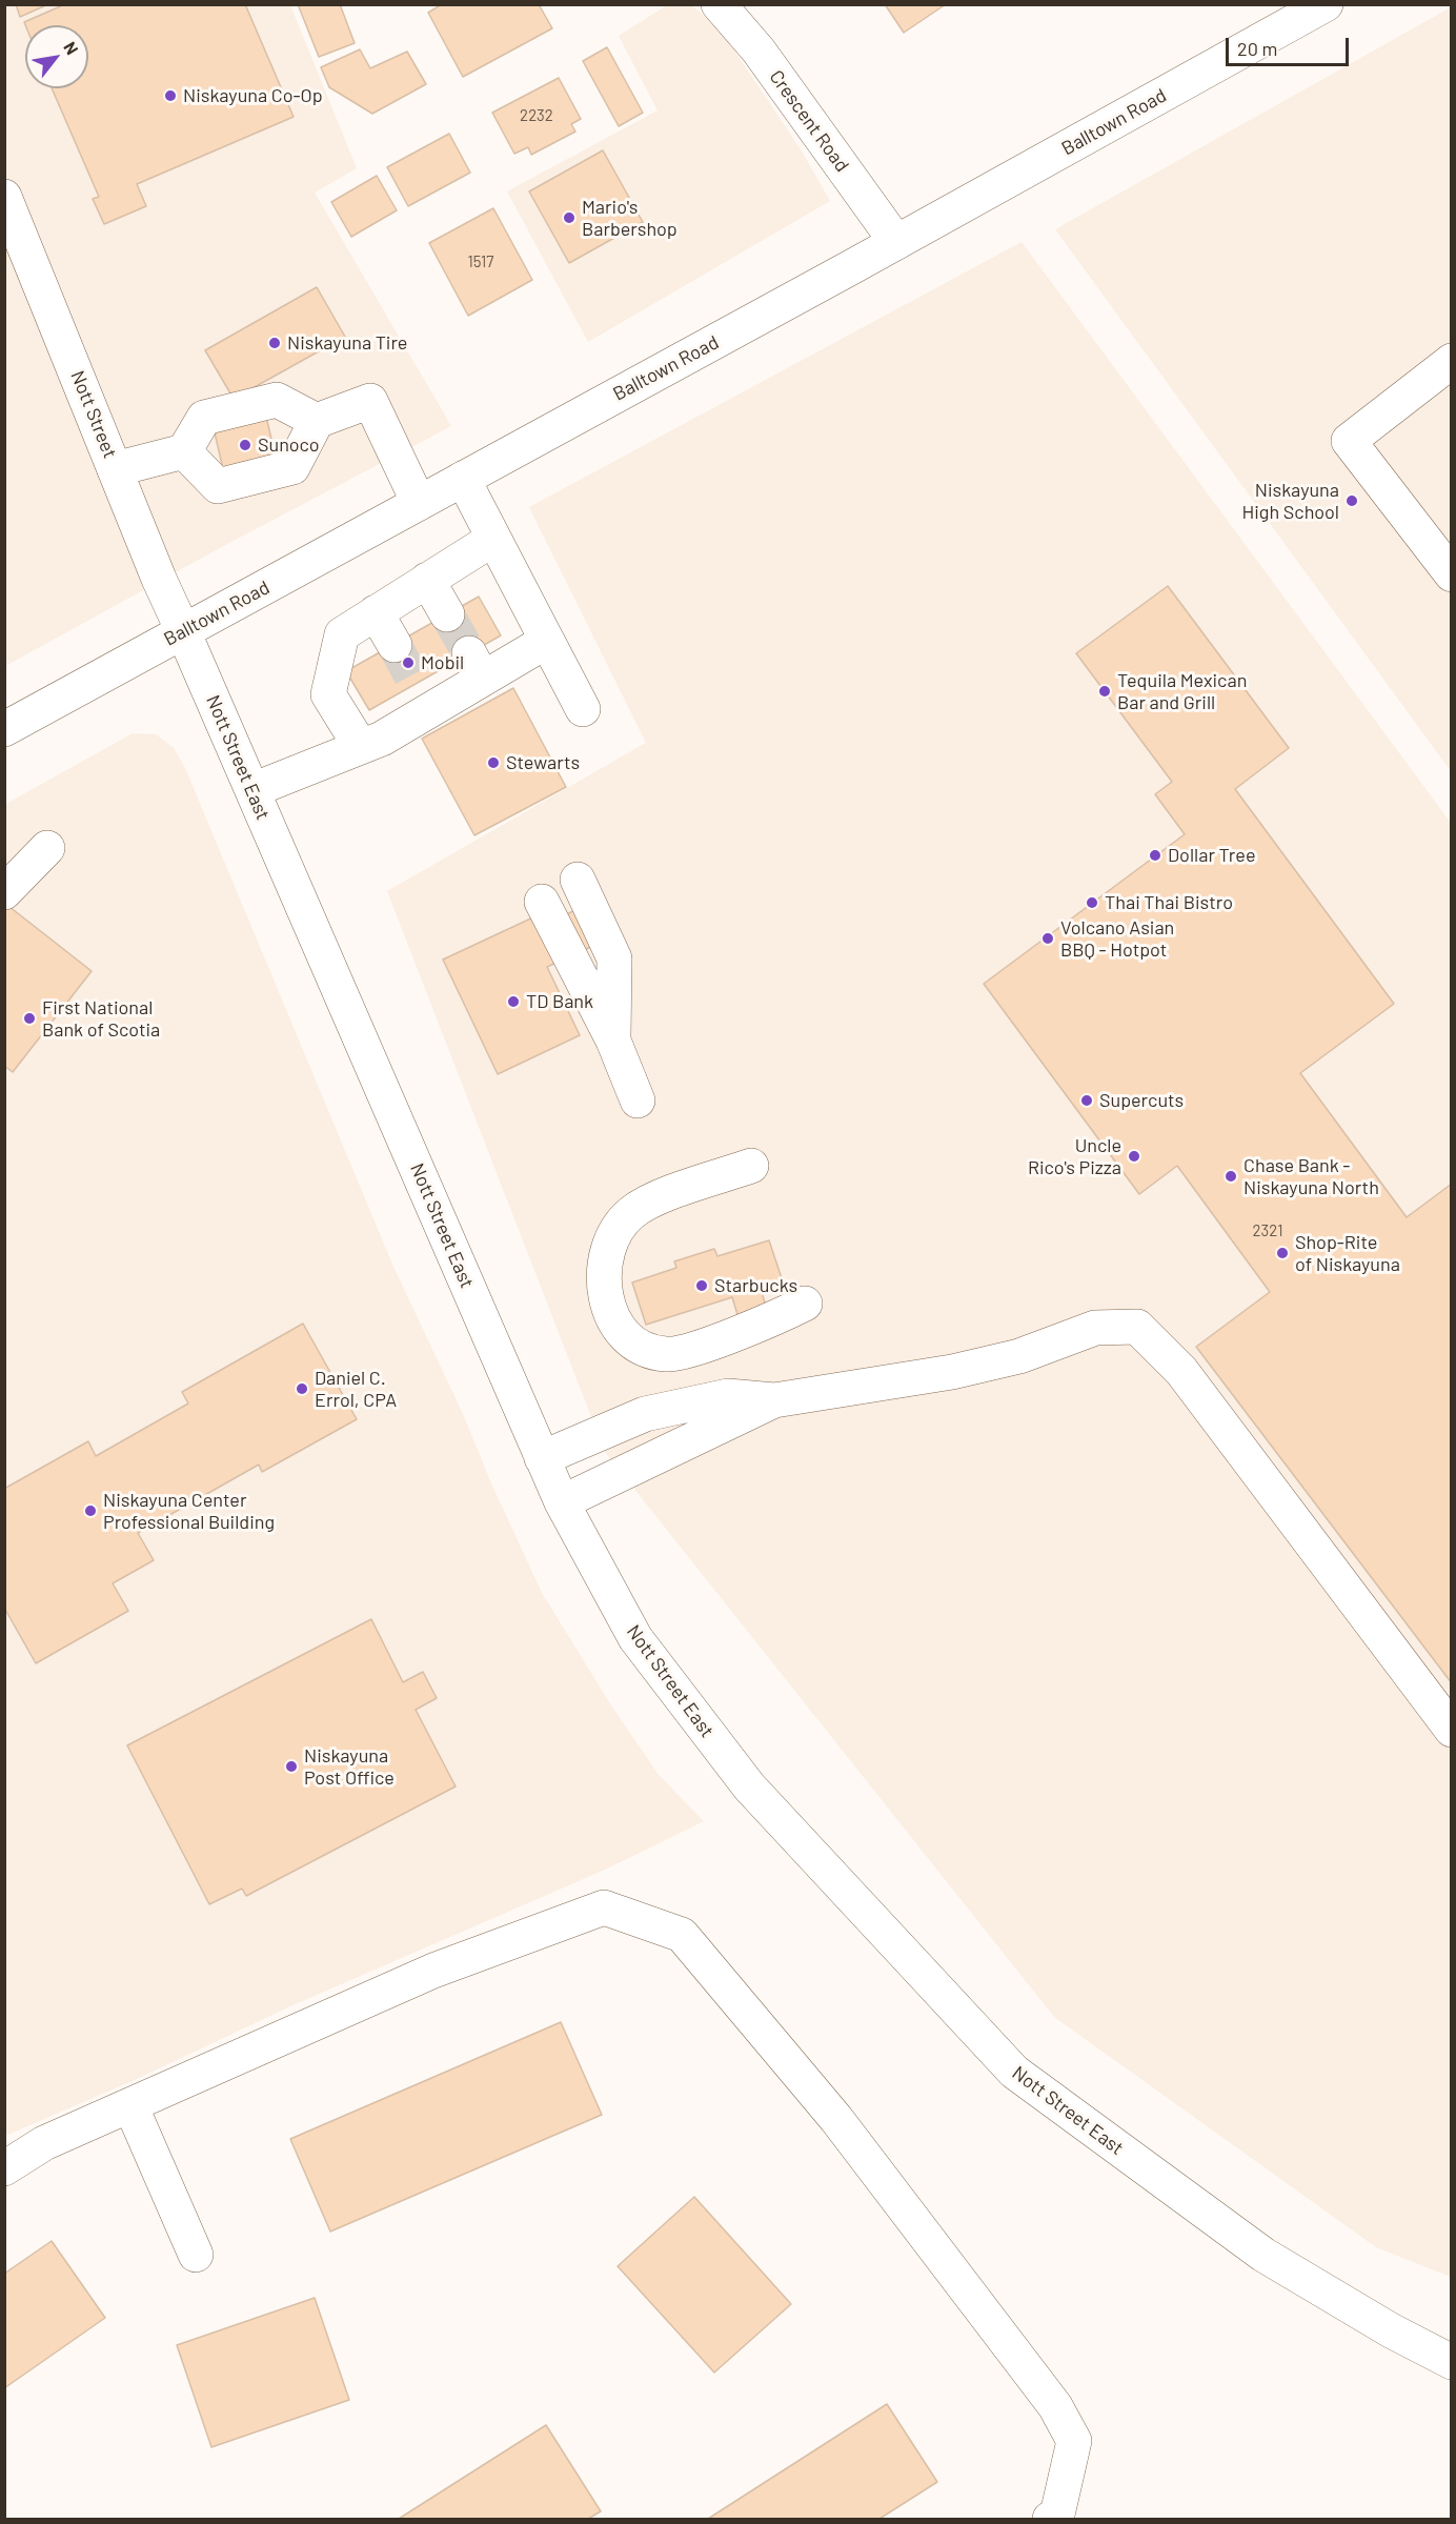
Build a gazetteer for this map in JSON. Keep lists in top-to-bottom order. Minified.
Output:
{"streets":{"street":["Crescent Road","Balltown Road","Nott Street","Nott Street East"]},"crossings":[["Crescent Road","Balltown Road"],["Balltown Road","Nott Street"],["Balltown Road","Nott Street East"],["Nott Street","Nott Street East"]],"places":["Niskayuna Co-Op","Mario's Barbershop","Niskayuna Tire","Sunoco","Niskayuna High School","Mobil","Tequila Mexican Bar and Grill","Stewarts","Dollar Tree","Thai Thai Bistro","Volcano Asian BBQ - Hotpot","TD Bank","First National Bank of Scotia","Supercuts","Uncle Rico's Pizza","Chase Bank - Niskayuna North","Shop-Rite of Niskayuna","Starbucks","Daniel C. Errol, CPA","Niskayuna Center Professional Building","Niskayuna Post Office"],"house_numbers":["2232","1517","2321"],"scale_bar":"20 m","north":"top right"}
